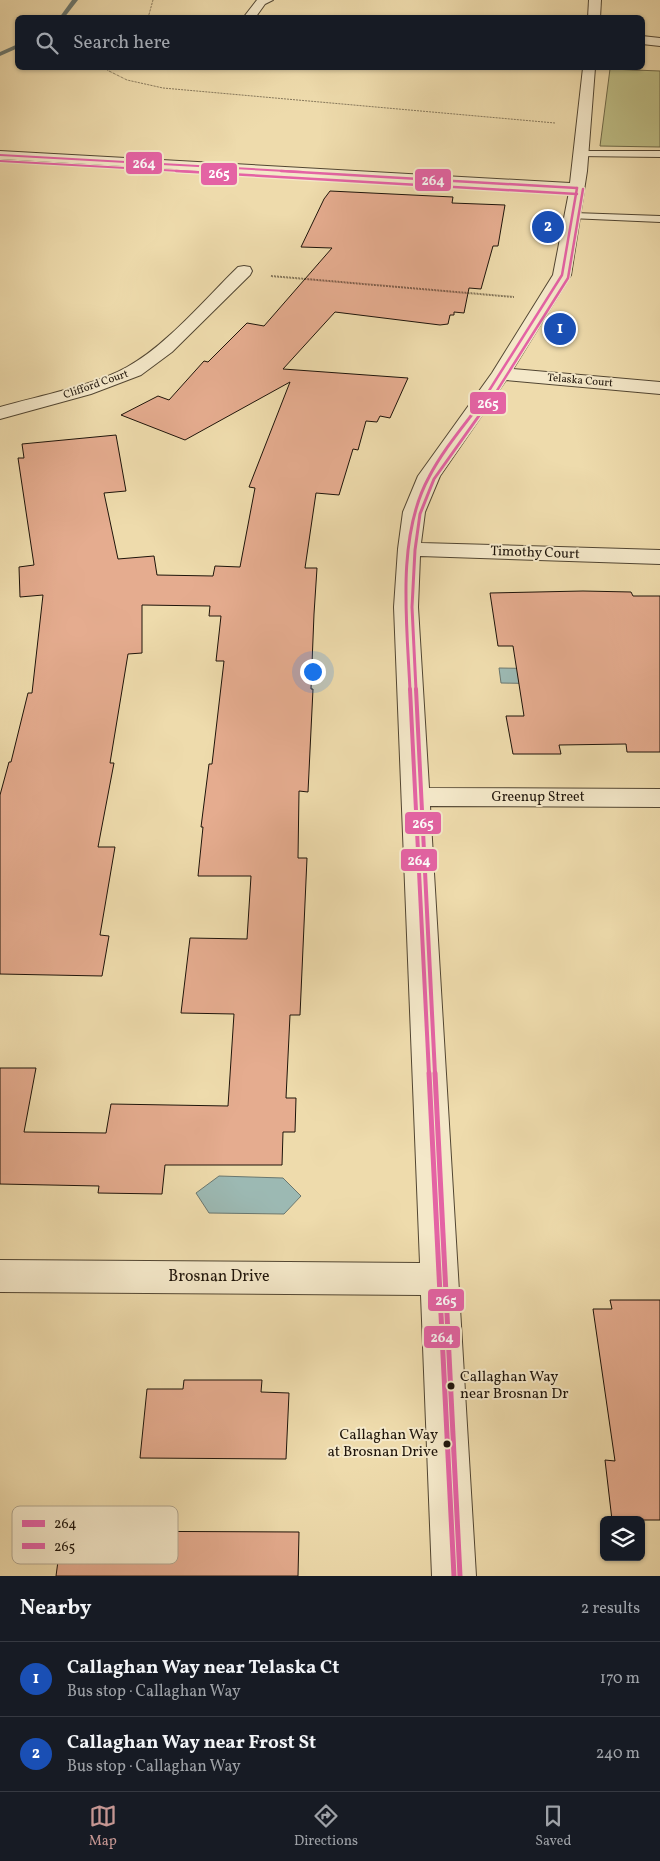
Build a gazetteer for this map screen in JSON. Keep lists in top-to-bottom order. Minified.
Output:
{"streets":{"street":["Telaska Court","Clifford Court","Timothy Court","Greenup Street","Brosnan Drive"]},"places":["Callaghan Way near Brosnan Dr","Callaghan Way at Brosnan Drive"],"lines":["transit line 264","transit line 265"],"legend":["264","265"],"page":{"search":"Search here","pins":["2","1"],"heading":["Nearby","2 results"],"list":[{"mark":"1","name":"Callaghan Way near Telaska Ct","note":"Bus stop · Callaghan Way","value":"170 m"},{"mark":"2","name":"Callaghan Way near Frost St","note":"Bus stop · Callaghan Way","value":"240 m"}],"nav":["Map","Directions","Saved"]}}
